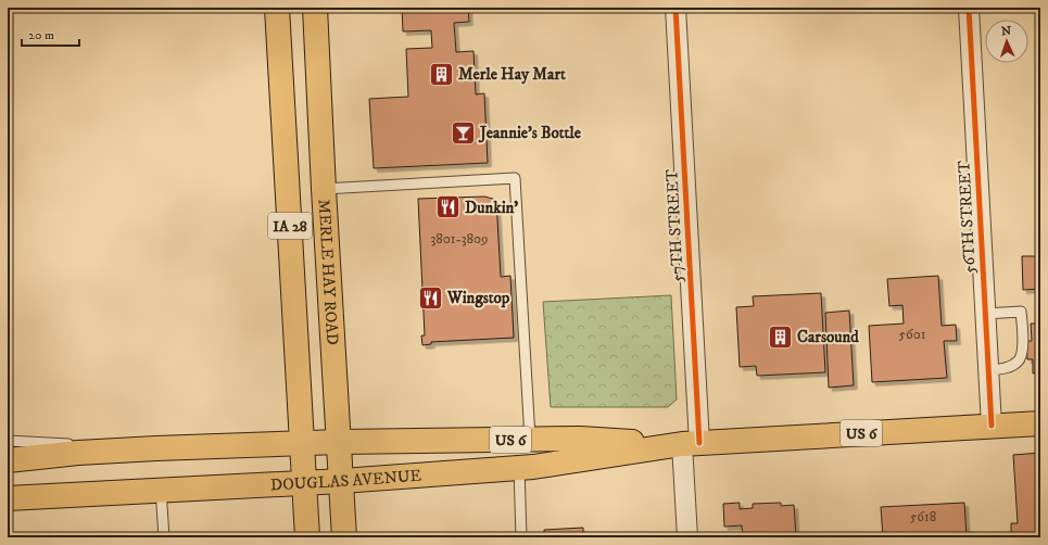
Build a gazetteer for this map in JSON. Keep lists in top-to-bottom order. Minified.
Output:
{"streets":{"main road":["IA 28","MERLE HAY ROAD","US 6","DOUGLAS AVENUE"],"street":["56TH STREET","57TH STREET"]},"crossings":[["56TH STREET","DOUGLAS AVENUE"],["IA 28","DOUGLAS AVENUE"],["57TH STREET","DOUGLAS AVENUE"],["MERLE HAY ROAD","DOUGLAS AVENUE"]],"places":{"building":["Merle Hay Mart","Carsound"],"bar":["Jeannie's Bottle"],"restaurant":["Dunkin'","Wingstop"]},"house_numbers":["3801-3809","5601","5618"],"scale_bar":"20 m","north":"top"}
